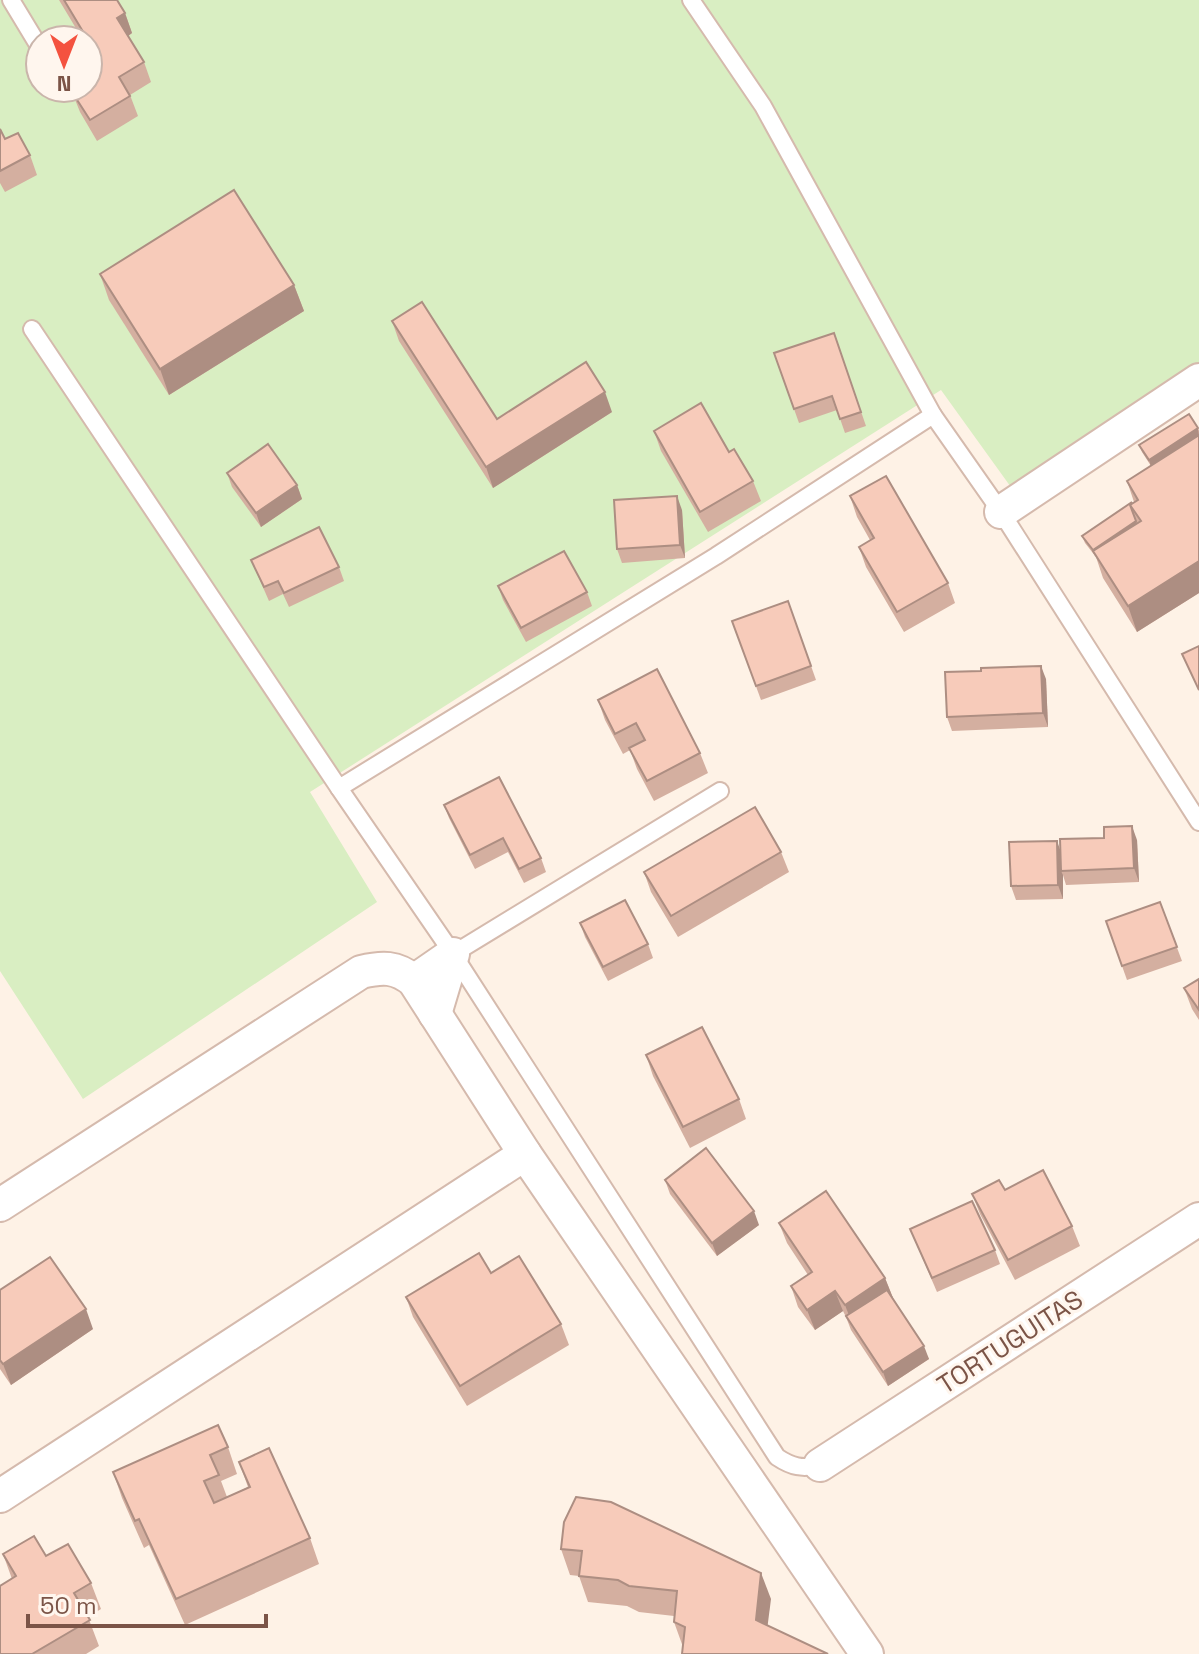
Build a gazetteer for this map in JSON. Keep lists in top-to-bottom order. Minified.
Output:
{"streets":{"street":["TORTUGUITAS"]},"scale_bar":"50 m","north":"bottom"}
